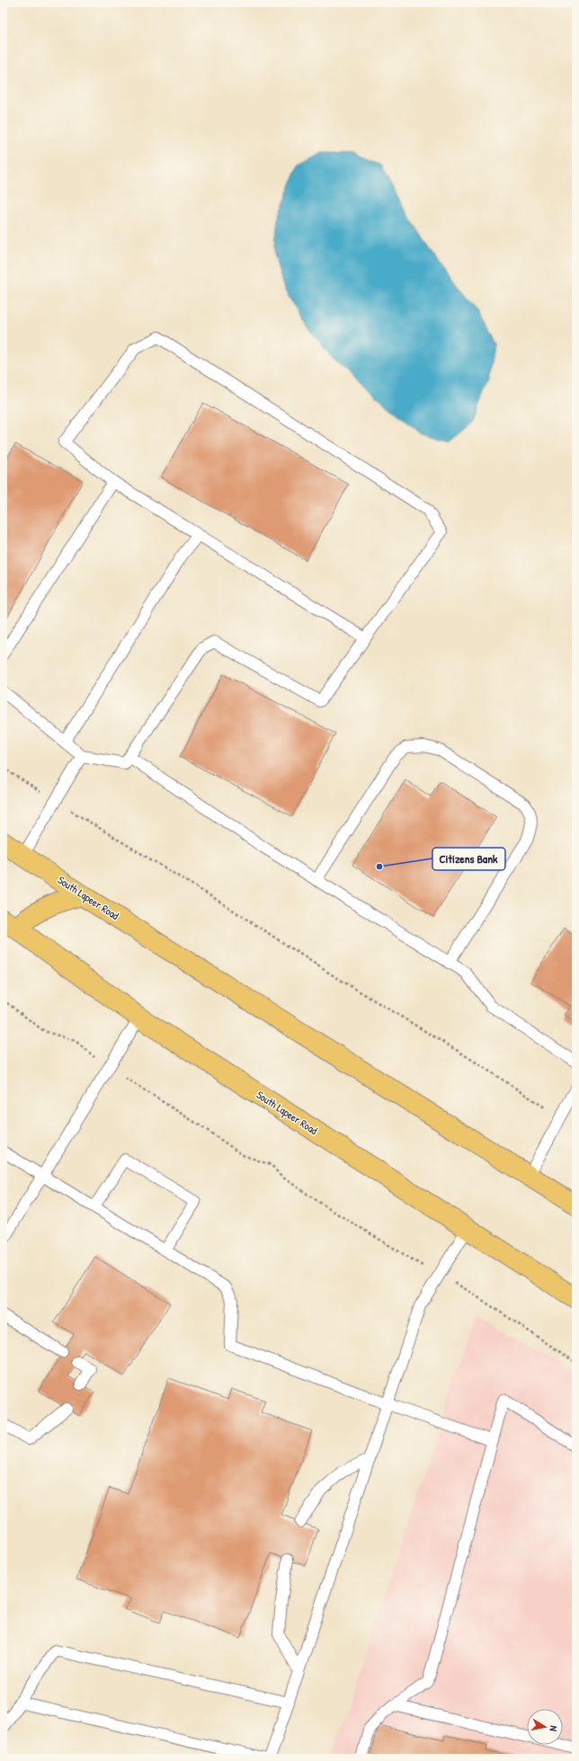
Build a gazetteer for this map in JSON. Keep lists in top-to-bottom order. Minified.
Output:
{"streets":{"main road":["South Lapeer Road"]},"places":["Citizens Bank"],"north":"right"}
